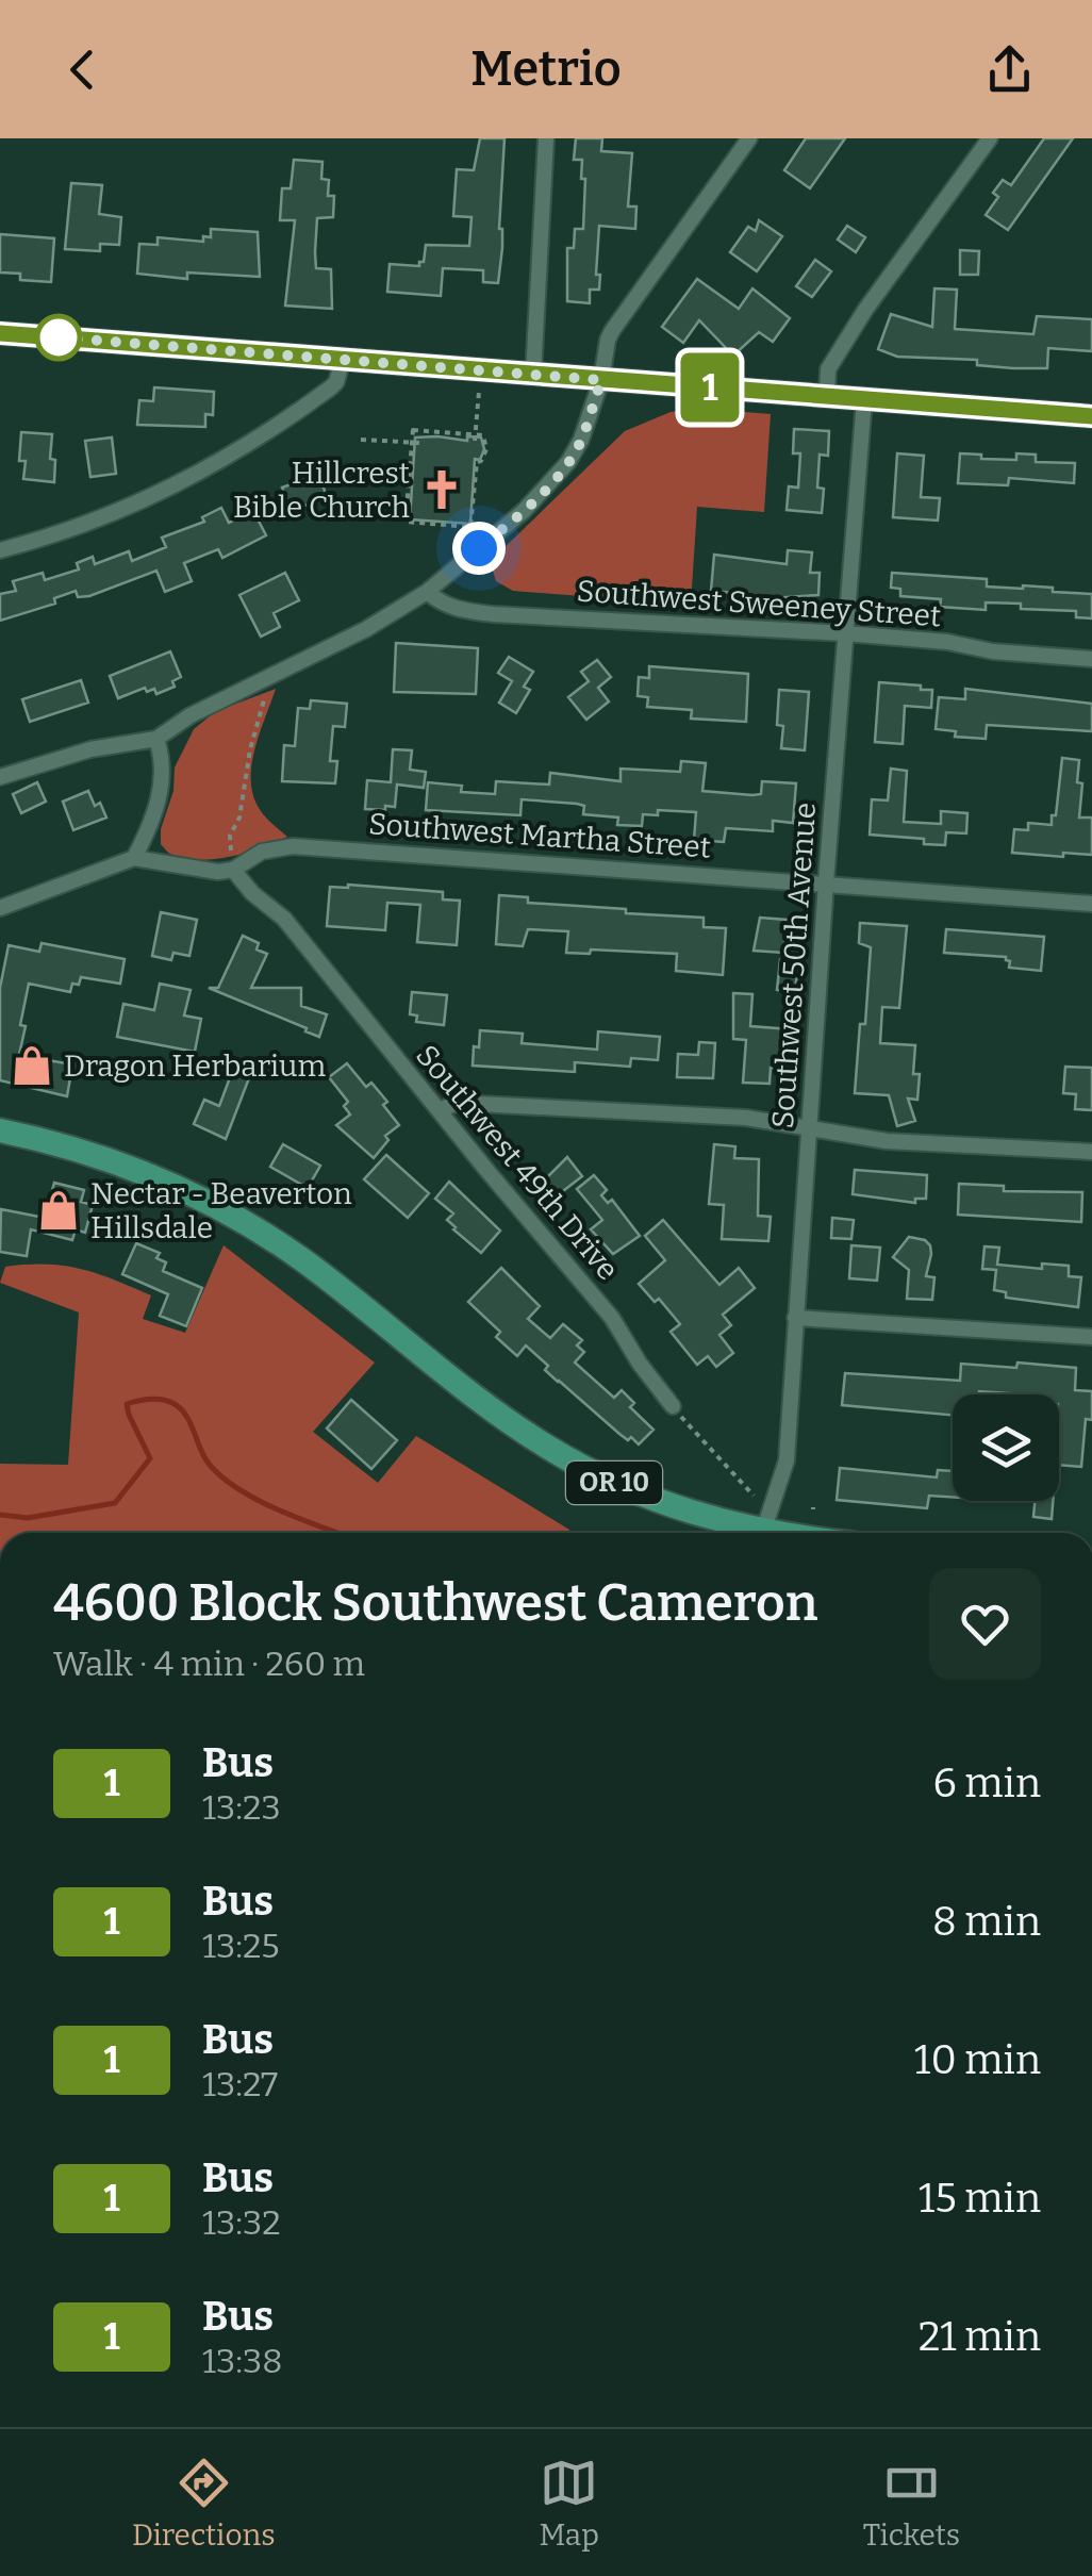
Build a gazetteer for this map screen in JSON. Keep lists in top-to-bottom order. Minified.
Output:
{"streets":{"main road":["OR 10"],"street":["Southwest Sweeney Street","Southwest Martha Street","Southwest 50th Avenue","Southwest 49th Drive"]},"crossings":[["Southwest Sweeney Street","Southwest 50th Avenue"],["Southwest Martha Street","Southwest 50th Avenue"],["Southwest Martha Street","Southwest 49th Drive"],["Southwest 50th Avenue","OR 10"]],"places":{"church":["Hillcrest Bible Church"],"shop":["Dragon Herbarium","Nectar - Beaverton Hillsdale"]},"lines":["bus line 1"],"page":{"header":"Metrio","on_map":"1","heading":["4600 Block Southwest Cameron","Walk · 4 min · 260 m"],"list":[{"mark":"1","name":"Bus","note":"13:23","value":"6 min"},{"mark":"1","name":"Bus","note":"13:25","value":"8 min"},{"mark":"1","name":"Bus","note":"13:27","value":"10 min"},{"mark":"1","name":"Bus","note":"13:32","value":"15 min"},{"mark":"1","name":"Bus","note":"13:38","value":"21 min"}],"tabs":["Directions","Map","Tickets"]}}
